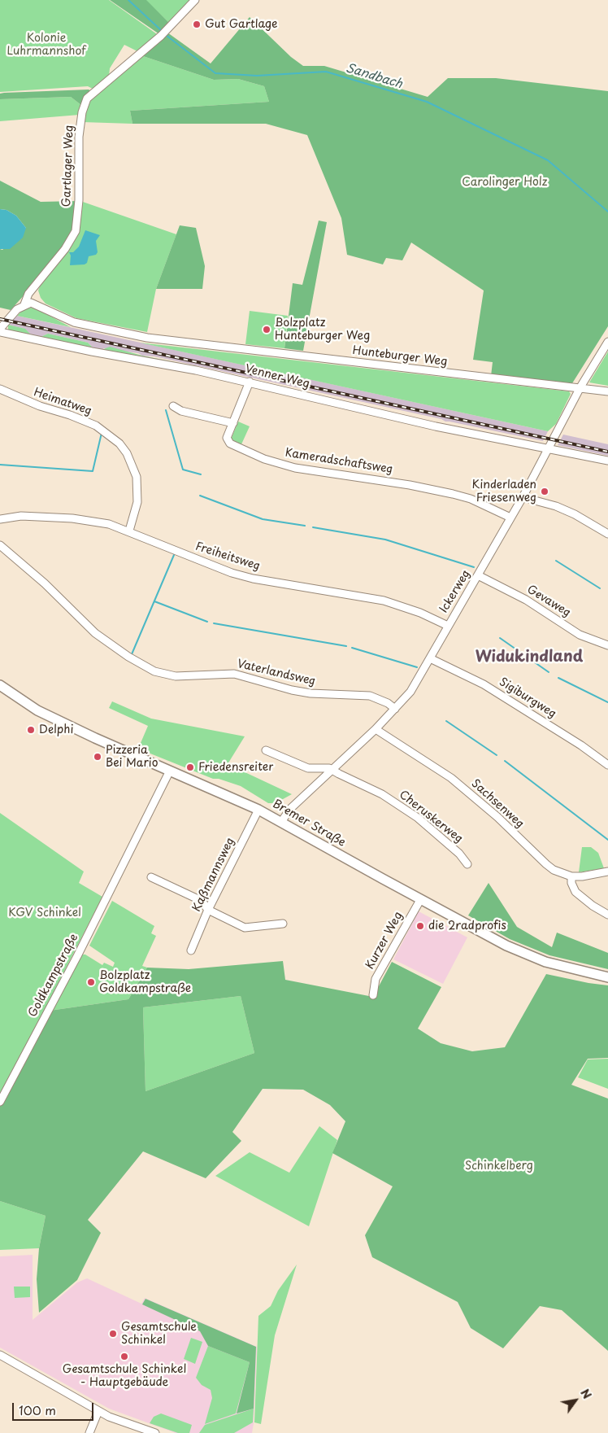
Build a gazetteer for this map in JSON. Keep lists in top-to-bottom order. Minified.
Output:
{"streets":{"main road":["Bremer Straße"],"street":["Gartlager Weg","Hunteburger Weg","Venner Weg","Heimatweg","Kameradschaftsweg","Freiheitsweg","Ickerweg","Gevaweg","Vaterlandsweg","Sigiburgweg","Sachsenweg","Cheruskerweg","Kaßmannsweg","Kurzer Weg","Goldkampstraße"]},"crossings":[["Gartlager Weg","Hunteburger Weg"],["Gartlager Weg","Venner Weg"],["Hunteburger Weg","Ickerweg"],["Venner Weg","Kameradschaftsweg"],["Venner Weg","Ickerweg"],["Heimatweg","Freiheitsweg"],["Kameradschaftsweg","Ickerweg"],["Freiheitsweg","Ickerweg"],["Ickerweg","Gevaweg"],["Ickerweg","Vaterlandsweg"],["Ickerweg","Sigiburgweg"],["Ickerweg","Sachsenweg"],["Ickerweg","Cheruskerweg"],["Ickerweg","Bremer Straße"],["Bremer Straße","Kaßmannsweg"],["Bremer Straße","Kurzer Weg"],["Bremer Straße","Goldkampstraße"]],"districts":["Widukindland"],"water":["Sandbach"],"parks":["Kolonie Luhrmannshof","Carolinger Holz","KGV Schinkel","Schinkelberg"],"places":["Gut Gartlage","Bolzplatz Hunteburger Weg","Kinderladen Friesenweg","Delphi","Pizzeria Bei Mario","Friedensreiter","die 2radprofis","Bolzplatz Goldkampstraße","Gesamtschule Schinkel","Gesamtschule Schinkel - Hauptgebäude"],"scale_bar":"100 m","north":"top right"}
